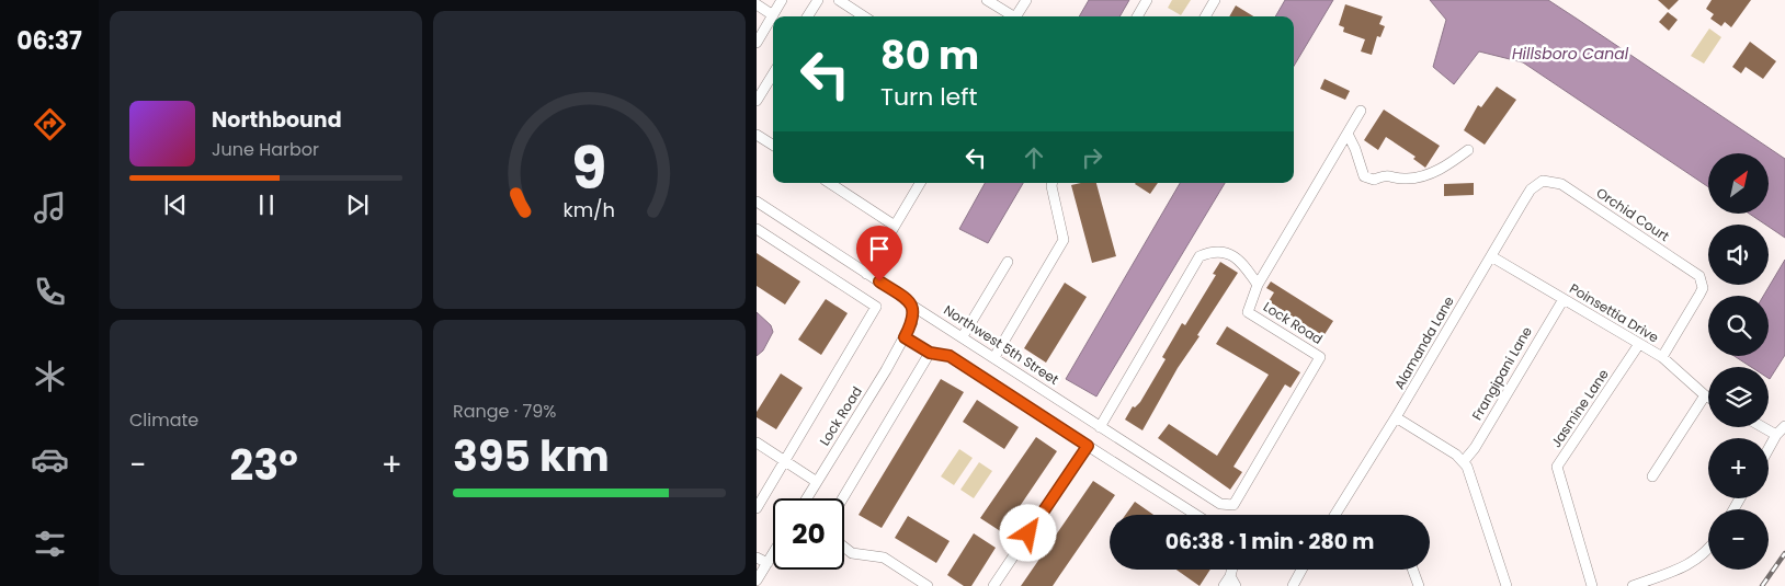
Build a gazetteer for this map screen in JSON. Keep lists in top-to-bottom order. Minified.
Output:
{"streets":{"street":["Orchid Court","Poinsettia Drive","Lock Road","Alamanda Lane","Northwest 5th Street","Frangipani Lane","Jasmine Lane"]},"crossings":[["Orchid Court","Poinsettia Drive"],["Orchid Court","Alamanda Lane"],["Poinsettia Drive","Alamanda Lane"],["Poinsettia Drive","Frangipani Lane"],["Poinsettia Drive","Jasmine Lane"],["Lock Road","Northwest 5th Street"]],"water":["Hillsboro Canal"],"north":"top right","page":{"tabs":"06:37","turn":["80 m","Turn left"],"song":["Northbound","June Harbor"],"map_buttons":["+","−"],"tile":["Climate",["Range · 79%","395 km"]],"heat":["−","23°","+"],"limit":"20","trip":"06:38 · 1 min · 280 m","gauge":["9","km/h"]}}
